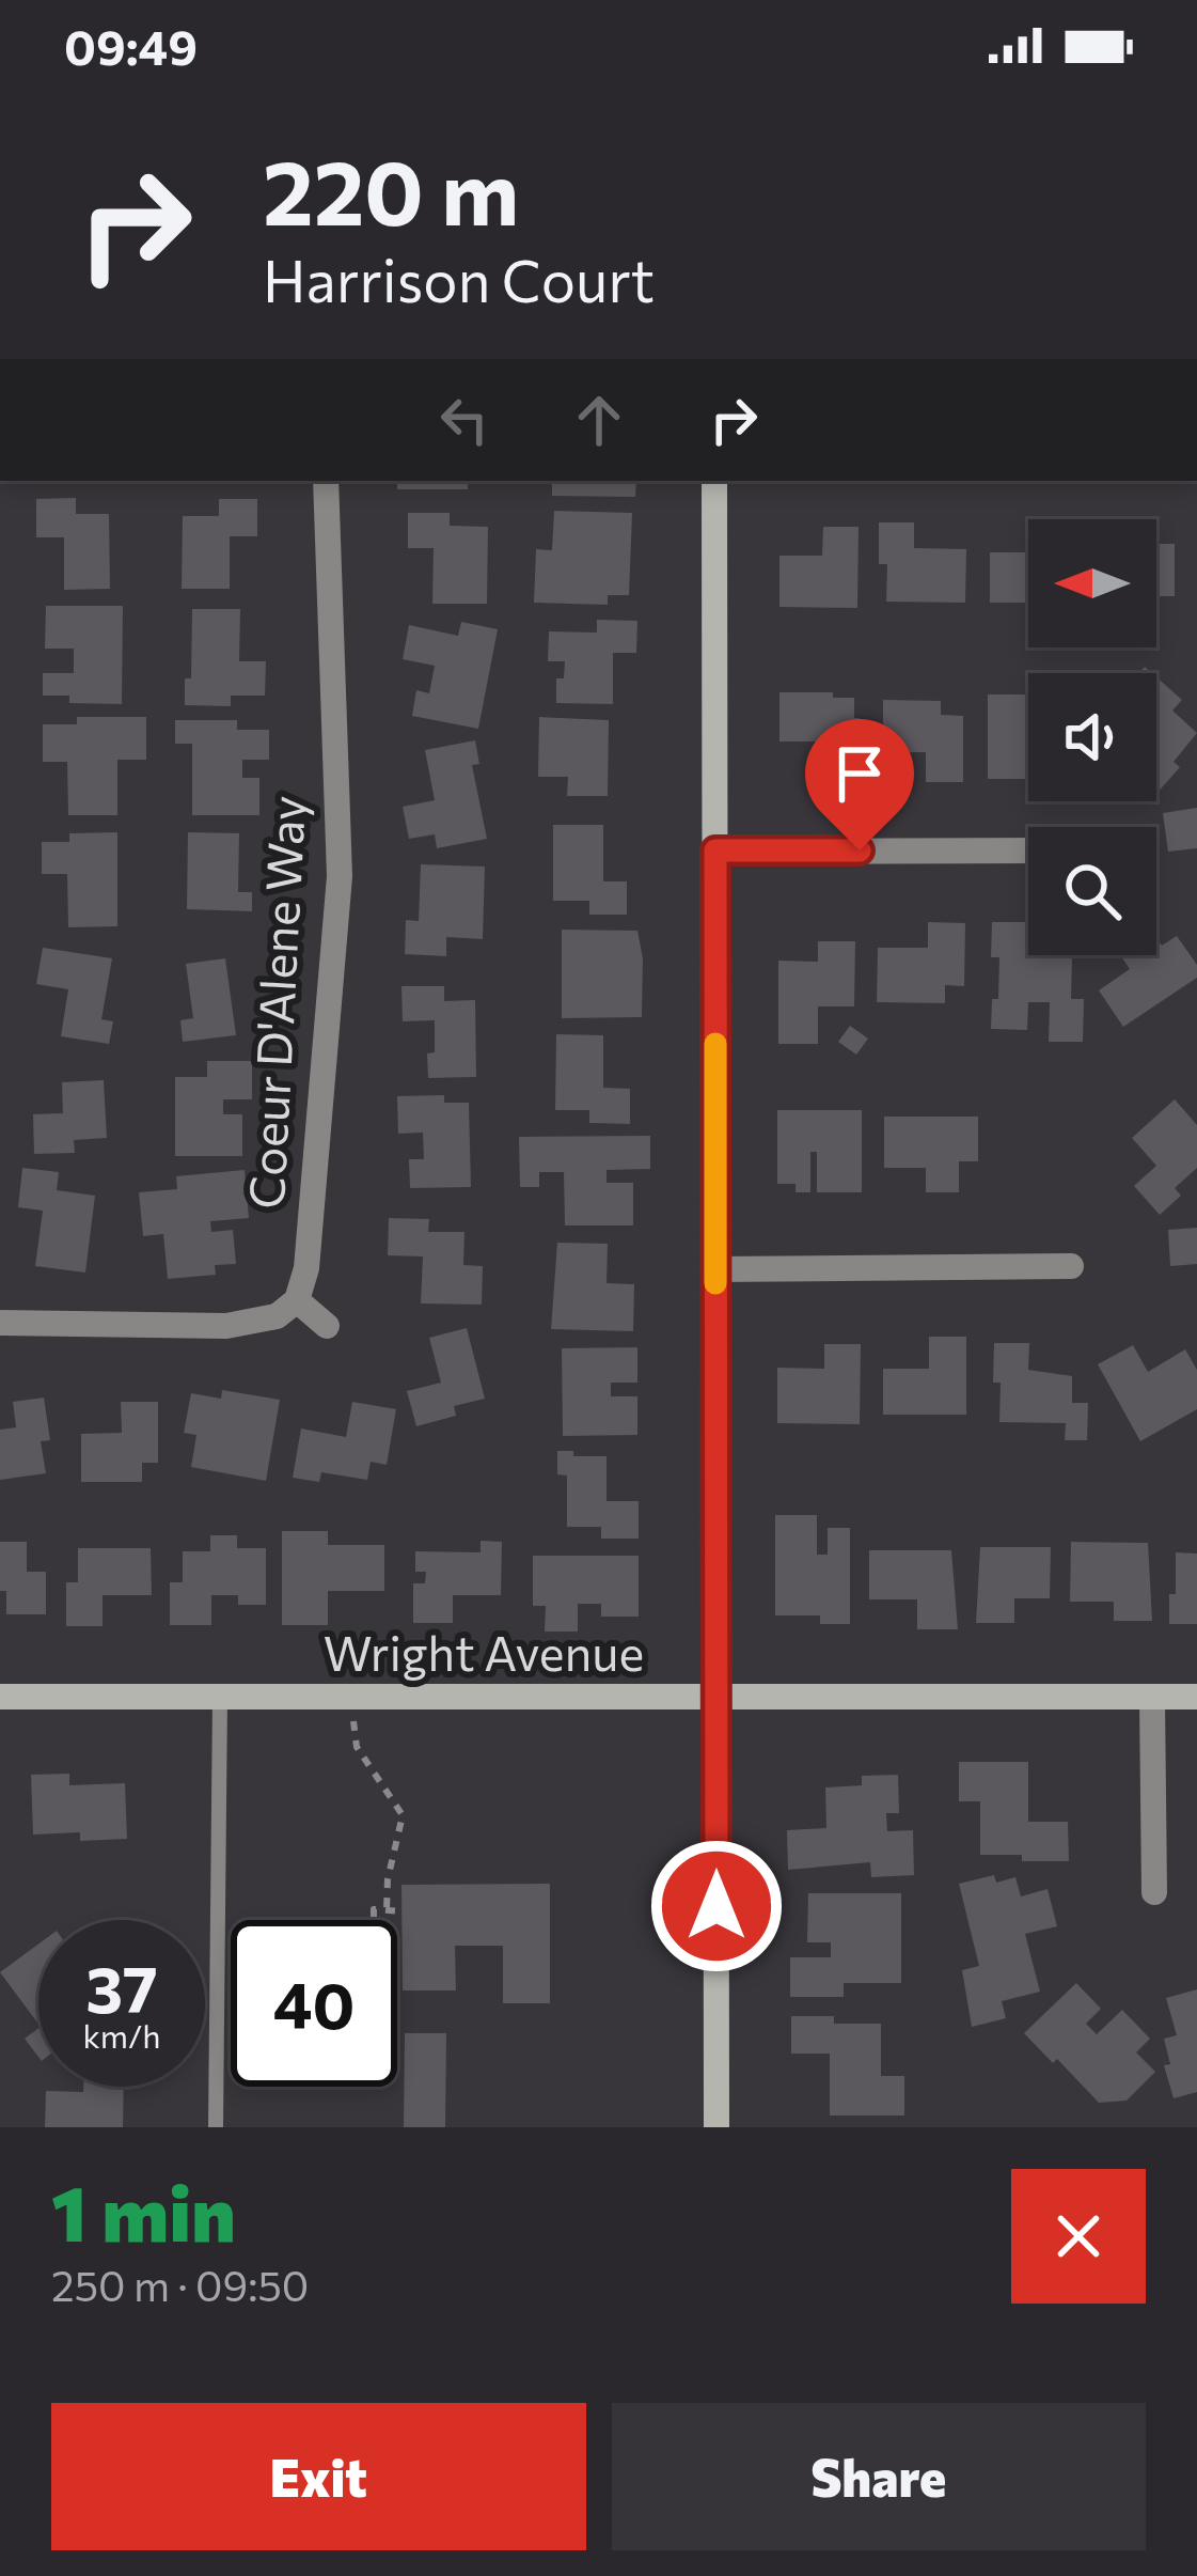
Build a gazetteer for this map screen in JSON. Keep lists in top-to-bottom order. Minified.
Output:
{"streets":{"street":["Coeur D'Alene Way","Wright Avenue"]},"north":"left","page":{"status":"09:49","turn":["220 m","Harrison Court"],"speed":"37 km/h","limit":"40","heading":["1 min","250 m · 09:50"],"buttons":["Exit","Share"]}}
